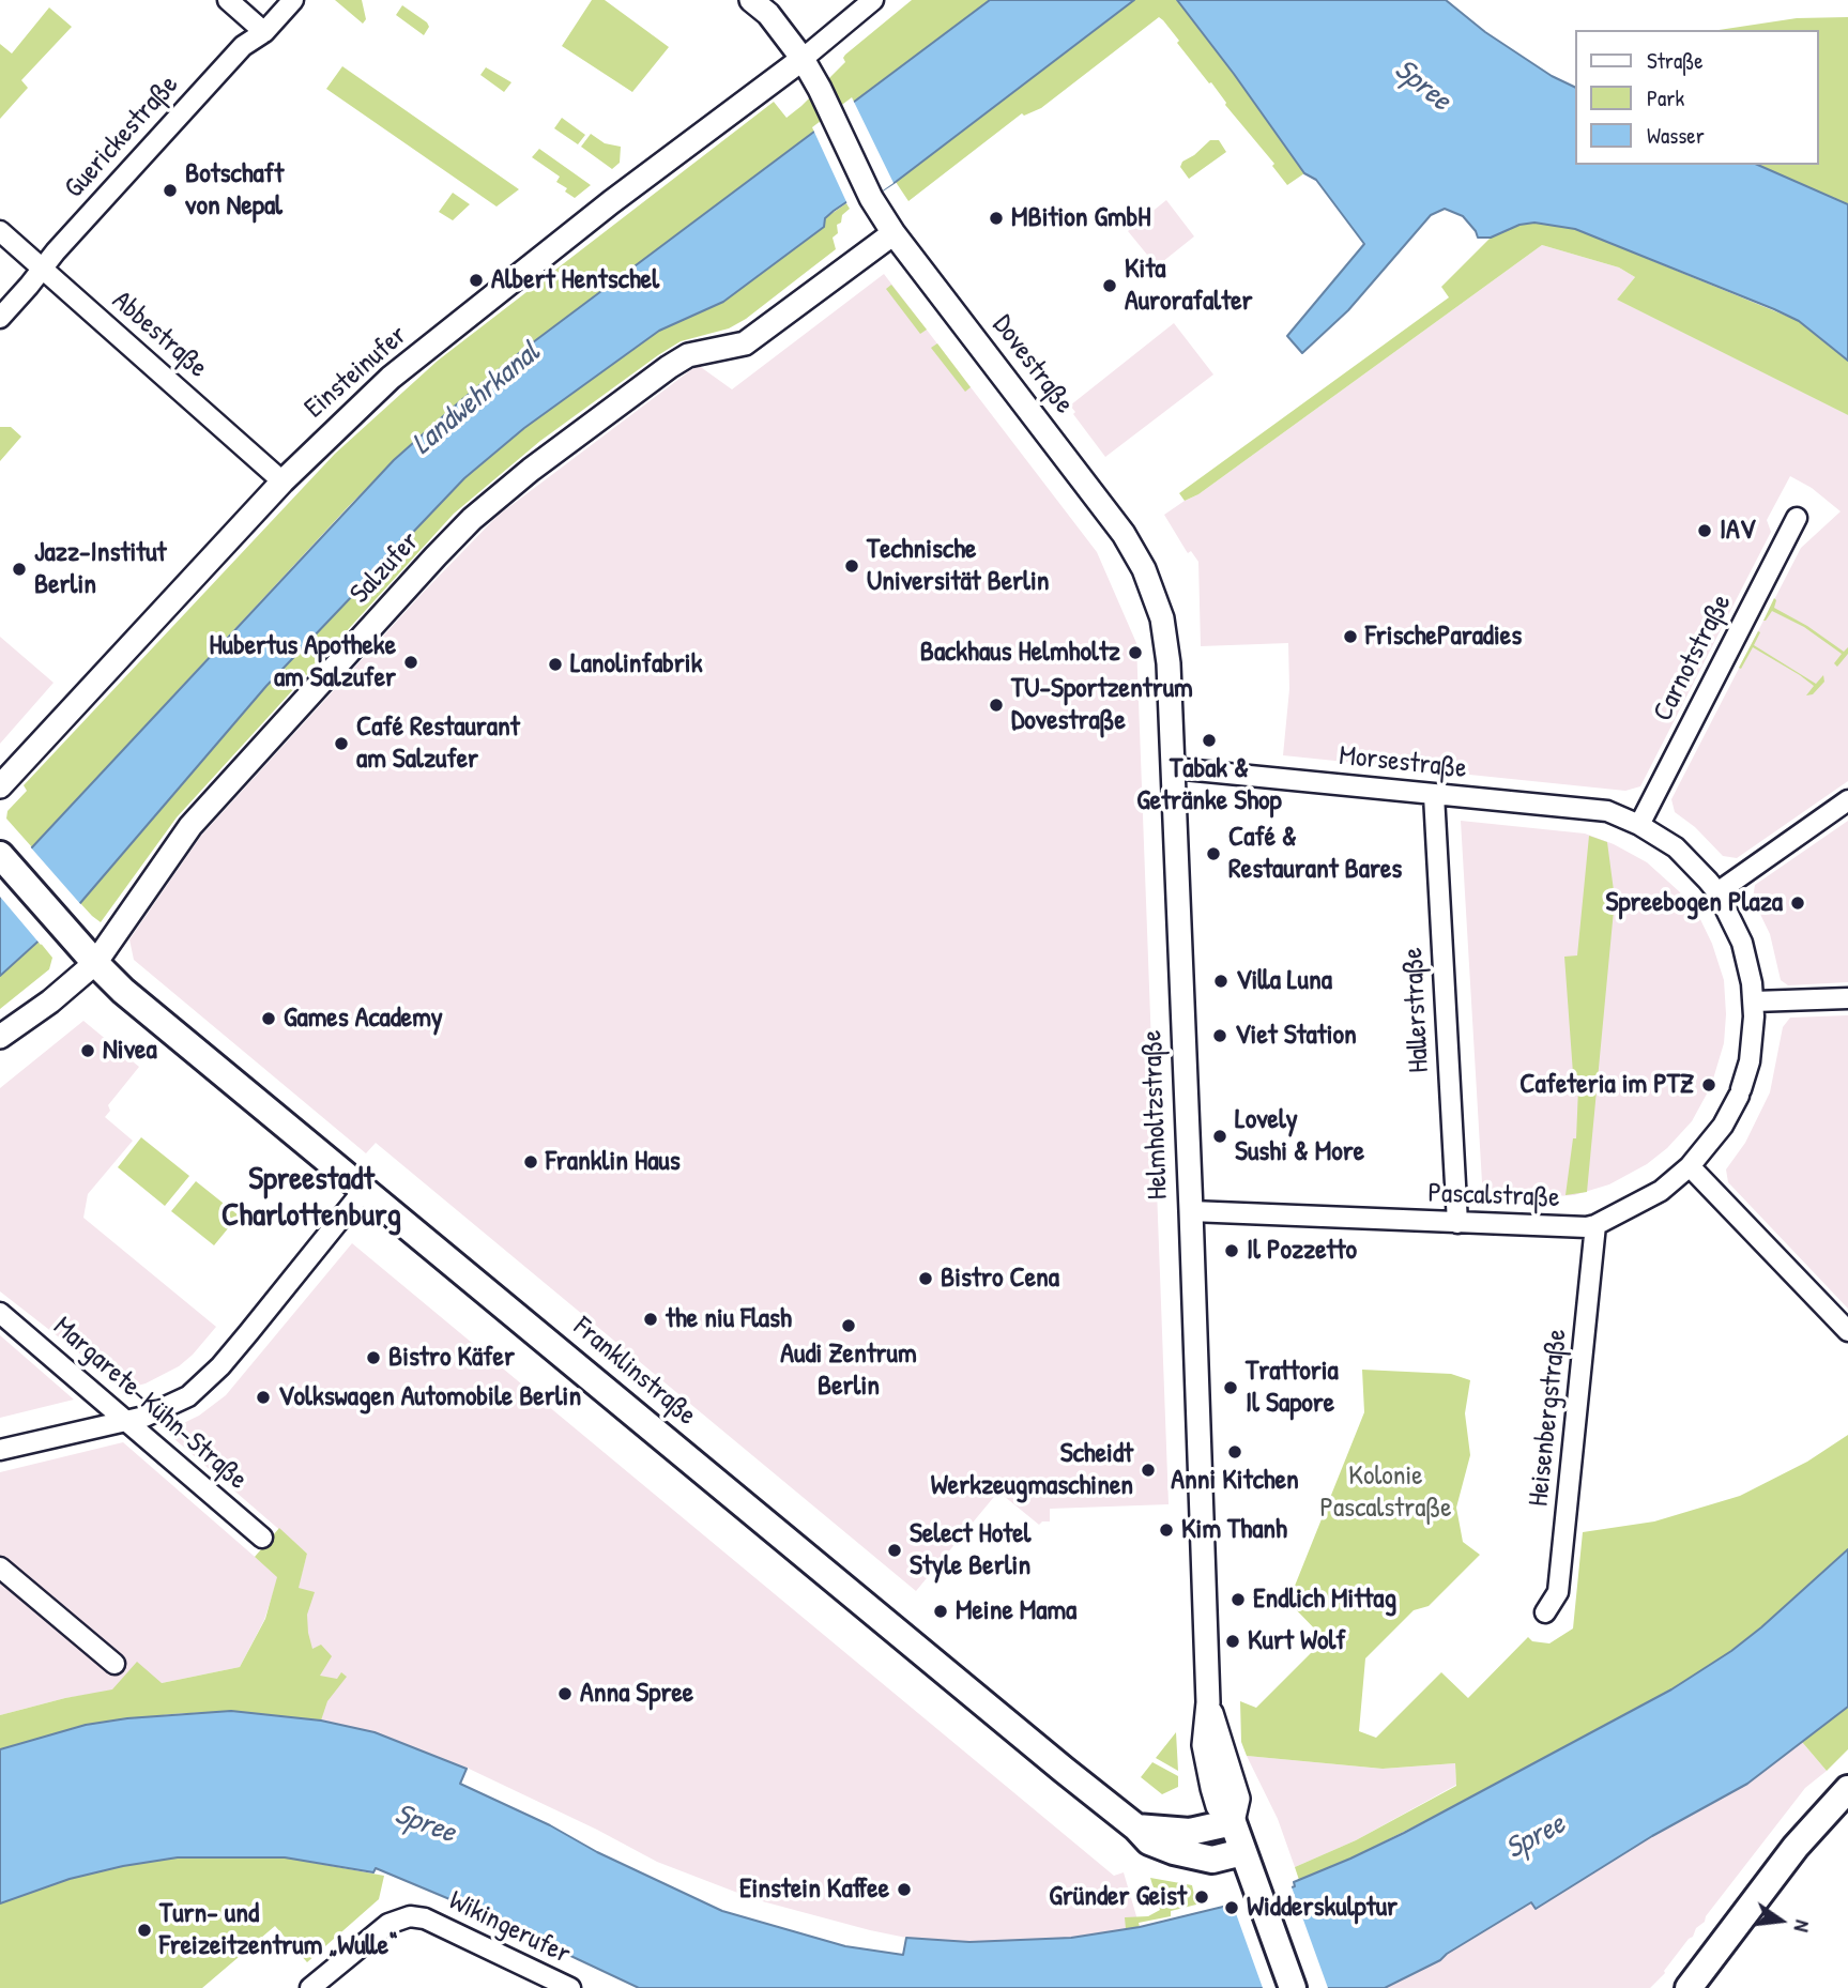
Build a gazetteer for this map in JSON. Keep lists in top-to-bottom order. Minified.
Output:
{"streets":{"main road":["Helmholtzstraße","Franklinstraße"],"street":["Guerickestraße","Abbestraße","Dovestraße","Einsteinufer","Salzufer","Carnotstraße","Morsestraße","Hallerstraße","Pascalstraße","Margarete-Kühn-Straße","Heisenbergstraße","Wikingerufer"]},"crossings":[["Guerickestraße","Abbestraße"],["Abbestraße","Einsteinufer"],["Dovestraße","Einsteinufer"],["Dovestraße","Salzufer"],["Dovestraße","Helmholtzstraße"],["Salzufer","Franklinstraße"],["Carnotstraße","Morsestraße"],["Carnotstraße","Pascalstraße"],["Morsestraße","Hallerstraße"],["Morsestraße","Helmholtzstraße"],["Morsestraße","Pascalstraße"],["Hallerstraße","Pascalstraße"],["Helmholtzstraße","Pascalstraße"],["Helmholtzstraße","Franklinstraße"],["Pascalstraße","Heisenbergstraße"]],"districts":["Spreestadt Charlottenburg"],"water":["Spree","Landwehrkanal"],"parks":["Kolonie Pascalstraße"],"places":["Botschaft von Nepal","MBition GmbH","Albert Hentschel","Kita Aurorafalter","IAV","Technische Universität Berlin","Jazz-Institut Berlin","FrischeParadies","Backhaus Helmholtz","Hubertus Apotheke am Salzufer","Lanolinfabrik","TU-Sportzentrum Dovestraße","Tabak & Getränke Shop","Café Restaurant am Salzufer","Café & Restaurant Bares","Spreebogen Plaza","Villa Luna","Games Academy","Viet Station","Nivea","Cafeteria im PTZ","Lovely Sushi & More","Franklin Haus","Il Pozzetto","Bistro Cena","the niu Flash","Audi Zentrum Berlin","Bistro Käfer","Trattoria Il Sapore","Volkswagen Automobile Berlin","Anni Kitchen","Scheidt Werkzeugmaschinen","Kim Thanh","Select Hotel Style Berlin","Endlich Mittag","Meine Mama","Kurt Wolf","Anna Spree","Einstein Kaffee","Gründer Geist","Widderskulptur","Turn- und Freizeitzentrum „Wulle“"],"legend":["Straße","Park","Wasser"],"north":"right"}
